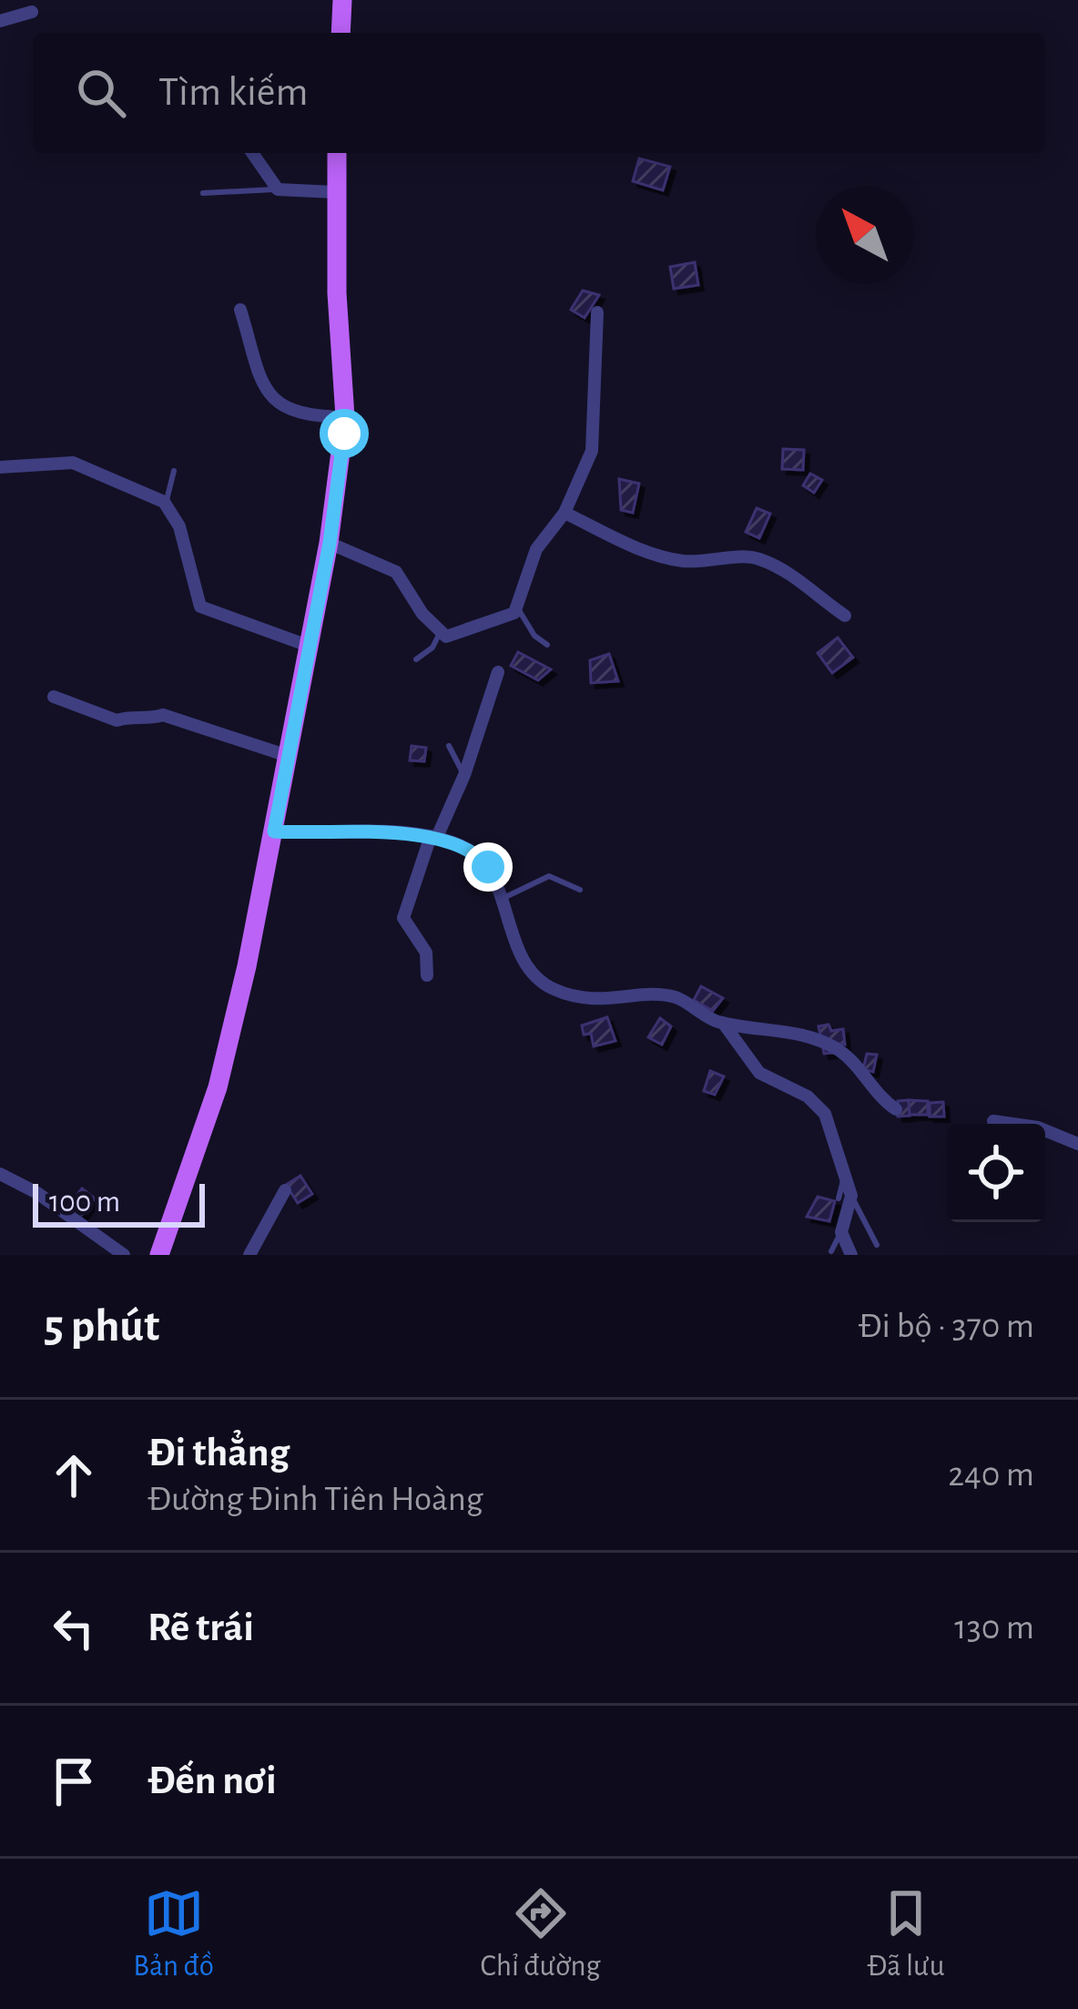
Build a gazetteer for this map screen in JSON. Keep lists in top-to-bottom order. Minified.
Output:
{"scale_bar":"100 m","north":"top left","page":{"search":"Tìm kiếm","scale":"100 m","heading":["5 phút","Đi bộ · 370 m"],"list":[["Đi thẳng","Đường Đinh Tiên Hoàng","240 m"],["Rẽ trái","130 m"],"Đến nơi"],"nav":["Bản đồ","Chỉ đường","Đã lưu"]}}
